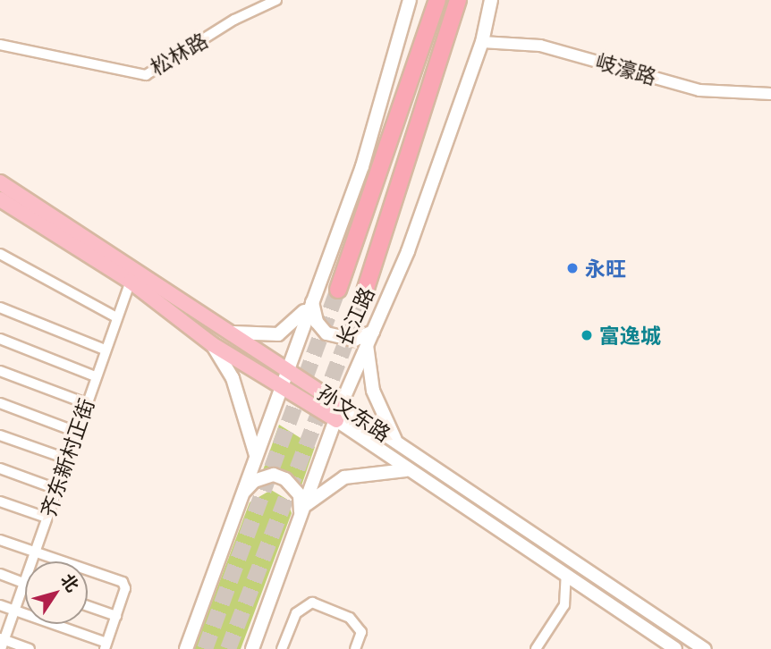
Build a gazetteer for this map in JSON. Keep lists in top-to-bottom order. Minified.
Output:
{"streets":{"highway":["长江路"],"main road":["孙文东路"],"street":["松林路","岐濠路","齐东新村正街"]},"crossings":[["岐濠路","长江路"],["长江路","孙文东路"],["孙文东路","齐东新村正街"]],"places":["永旺","富逸城"],"north":"top right"}
